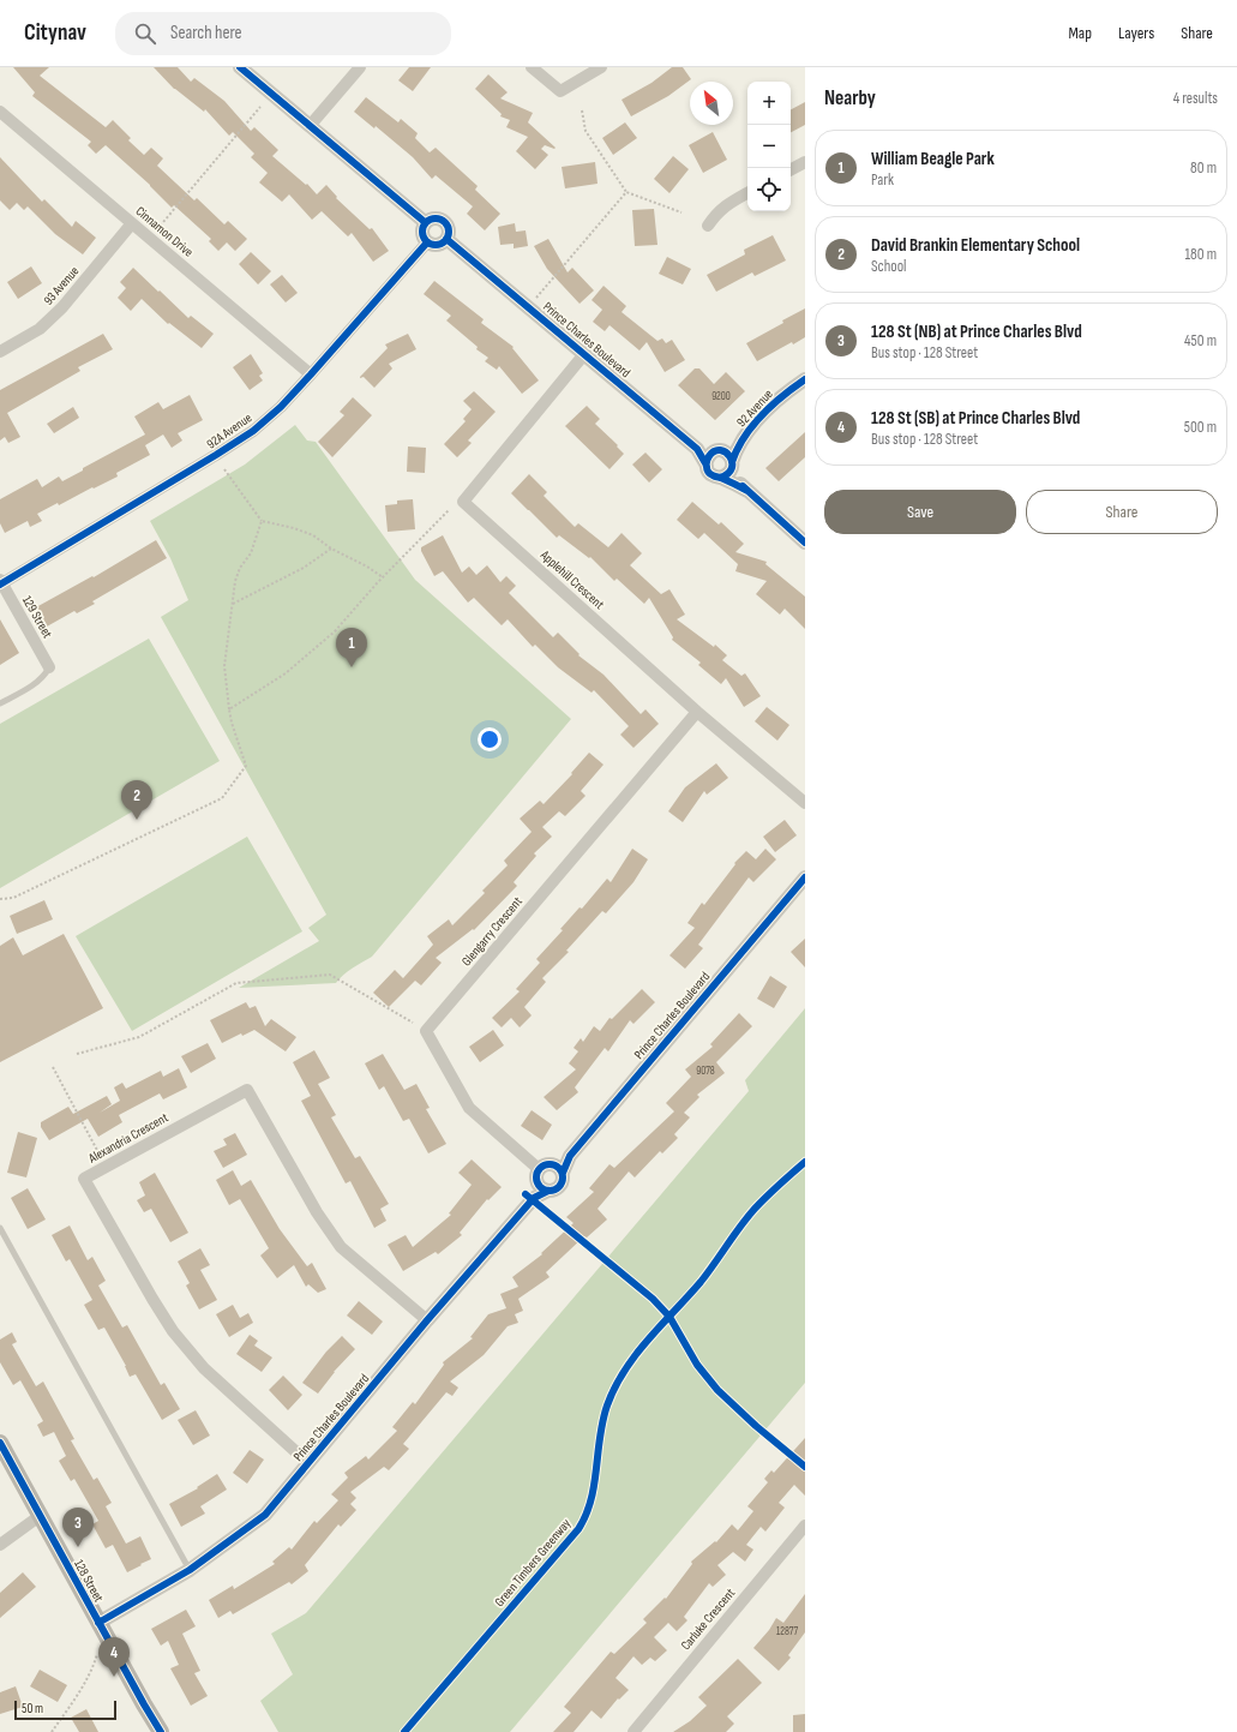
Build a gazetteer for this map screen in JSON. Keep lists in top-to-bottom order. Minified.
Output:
{"streets":{"main road":["128 Street"],"street":["Cinnamon Drive","93 Avenue","Prince Charles Boulevard","92 Avenue","92A Avenue","Applehill Crescent","129 Street","Glengarry Crescent","Alexandria Crescent","Carluke Crescent"],"cycle path":["Green Timbers Greenway"]},"crossings":[["Cinnamon Drive","93 Avenue"],["Cinnamon Drive","92A Avenue"],["Prince Charles Boulevard","92 Avenue"],["Prince Charles Boulevard","92A Avenue"],["Prince Charles Boulevard","Applehill Crescent"],["Prince Charles Boulevard","Glengarry Crescent"],["Prince Charles Boulevard","Alexandria Crescent"],["Prince Charles Boulevard","128 Street"],["92A Avenue","129 Street"],["Applehill Crescent","Glengarry Crescent"]],"house_numbers":["9200","9078","12877"],"scale_bar":"50 m","north":"top left","page":{"header":"Citynav","search":"Search here","nav":["Map","Layers","Share"],"heading":["Nearby","4 results"],"map_buttons":["+","−"],"list":[{"mark":"1","name":"William Beagle Park","note":"Park","value":"80 m"},{"mark":"2","name":"David Brankin Elementary School","note":"School","value":"180 m"},{"mark":"3","name":"128 St (NB) at Prince Charles Blvd","note":"Bus stop · 128 Street","value":"450 m"},{"mark":"4","name":"128 St (SB) at Prince Charles Blvd","note":"Bus stop · 128 Street","value":"500 m"}],"buttons":["Save","Share"],"pins":["1","2","3","4"],"scale":"50 m"}}
